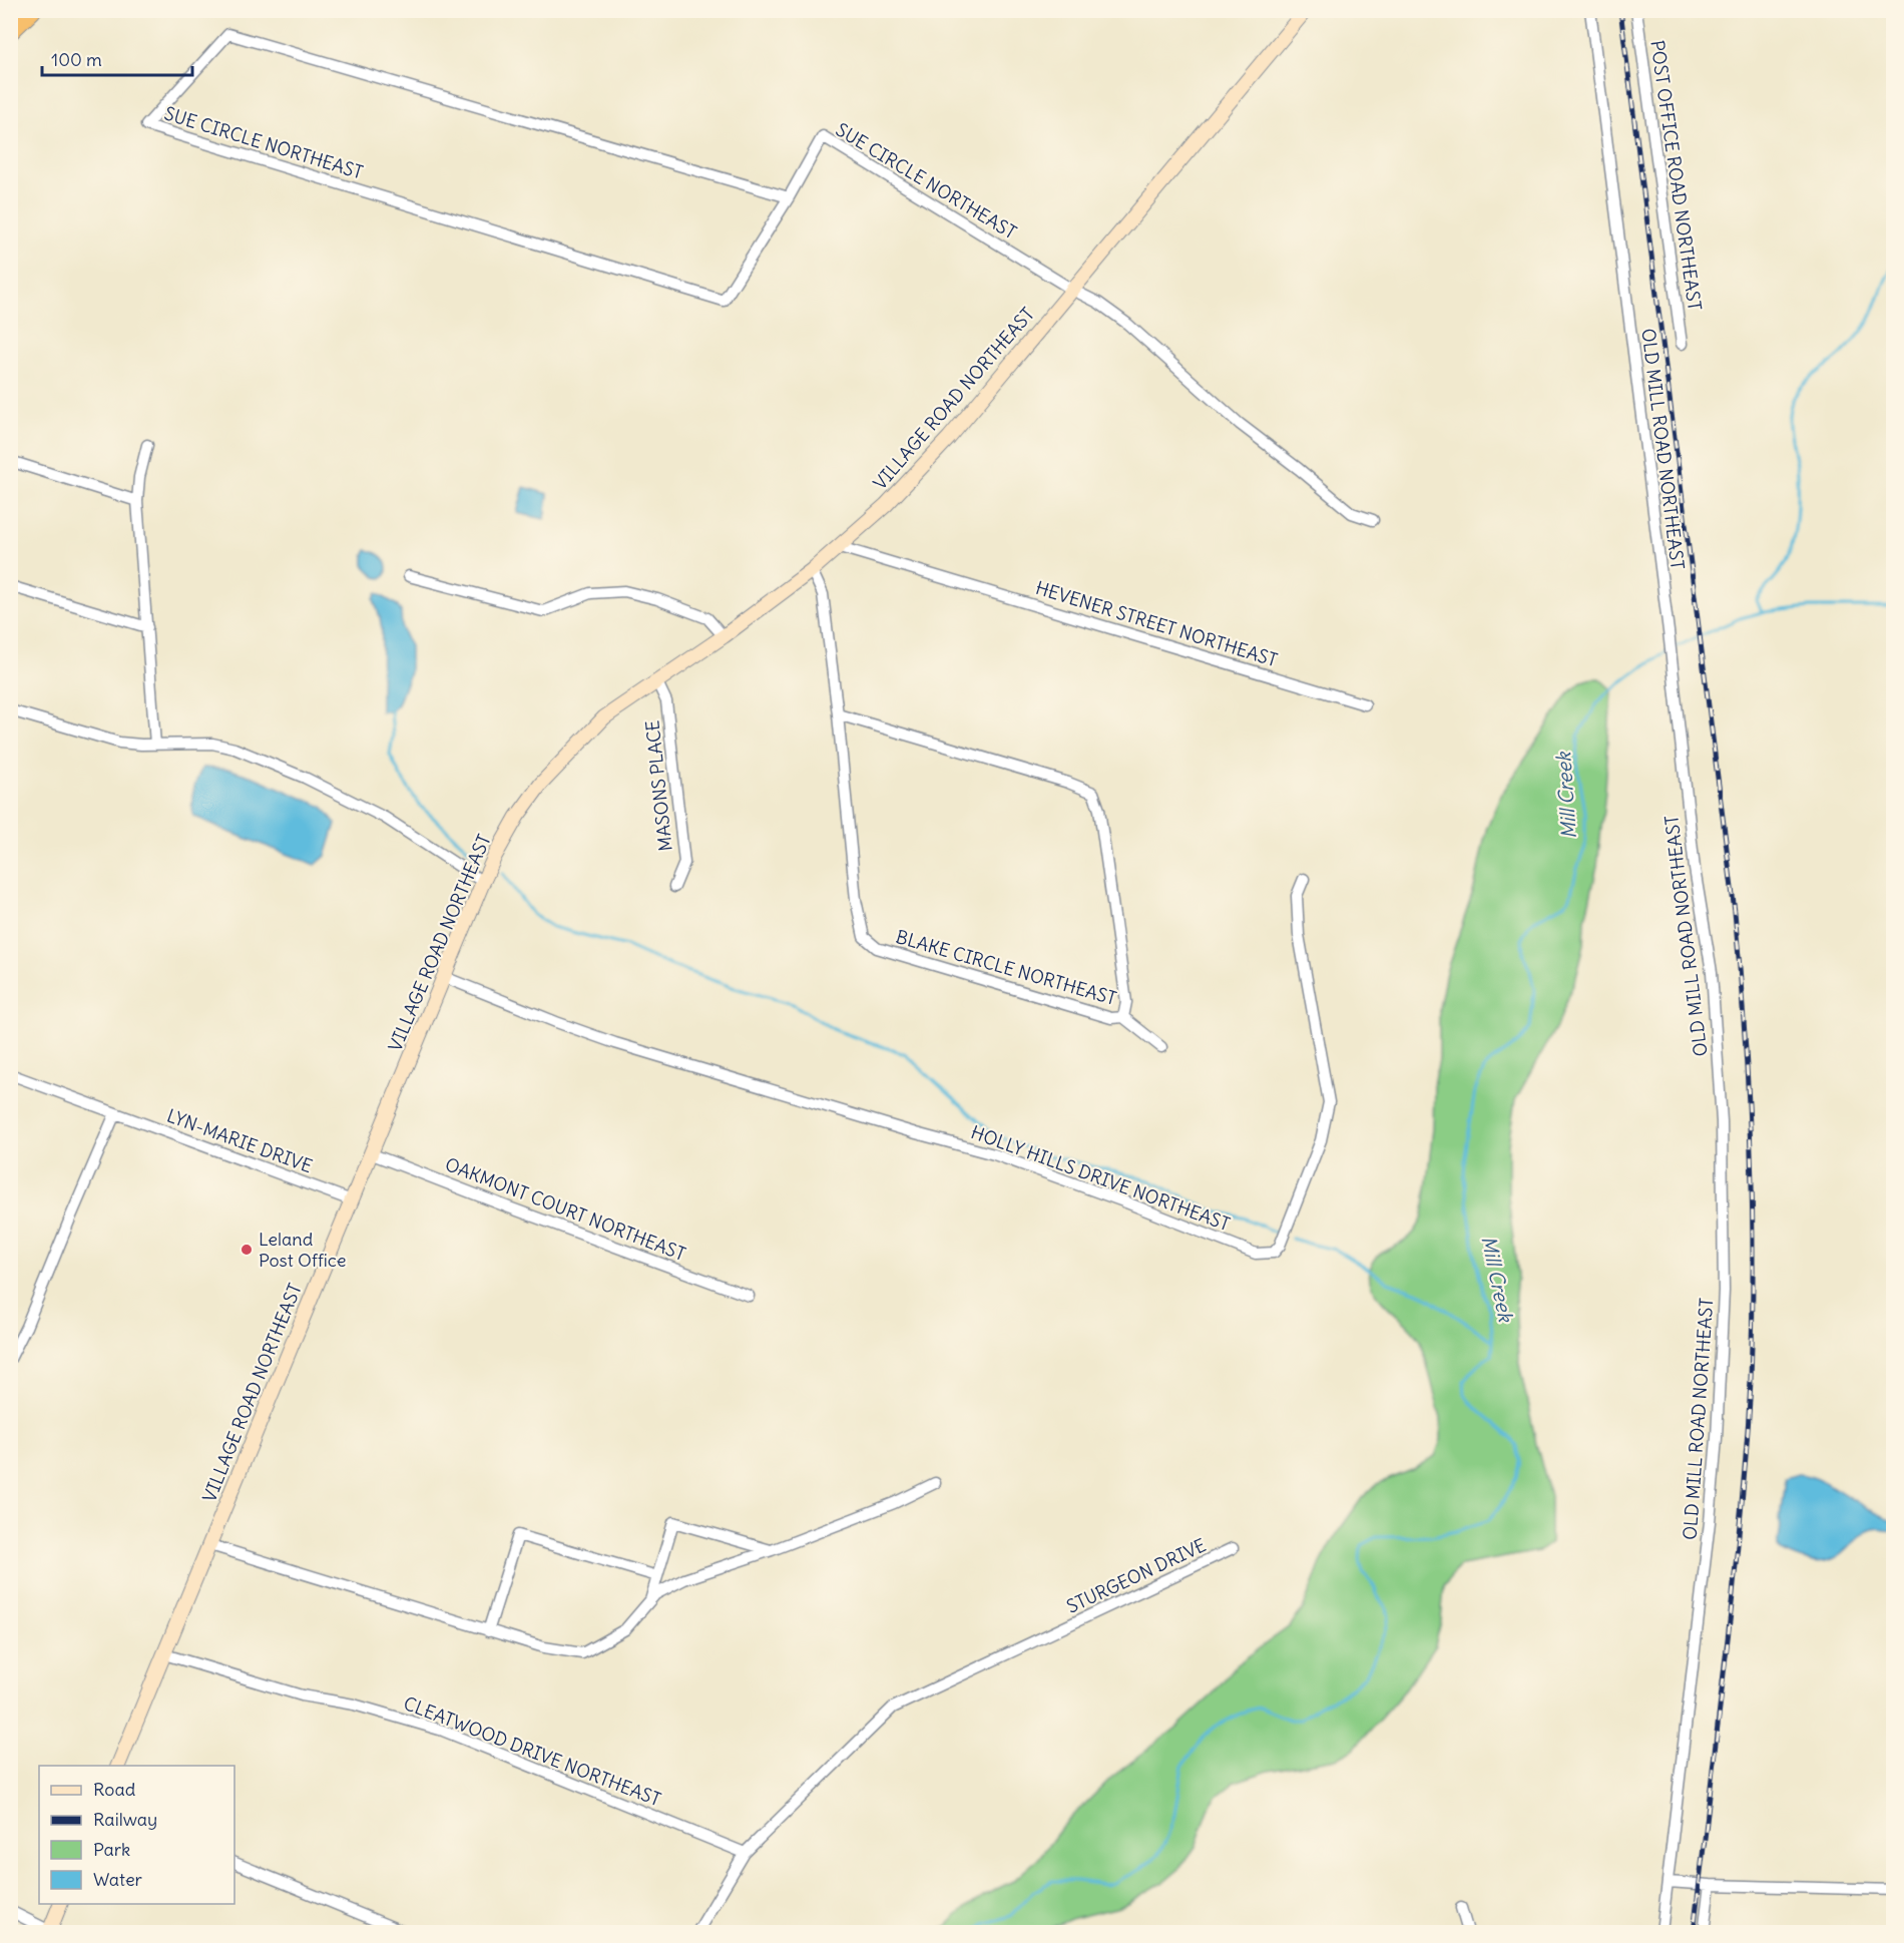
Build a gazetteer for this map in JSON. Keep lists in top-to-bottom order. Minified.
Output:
{"streets":{"main road":["VILLAGE ROAD NORTHEAST"],"street":["SUE CIRCLE NORTHEAST","POST OFFICE ROAD NORTHEAST","OLD MILL ROAD NORTHEAST","HEVENER STREET NORTHEAST","MASONS PLACE","BLAKE CIRCLE NORTHEAST","LYN-MARIE DRIVE","HOLLY HILLS DRIVE NORTHEAST","OAKMONT COURT NORTHEAST","STURGEON DRIVE","CLEATWOOD DRIVE NORTHEAST"]},"crossings":[["SUE CIRCLE NORTHEAST","VILLAGE ROAD NORTHEAST"],["VILLAGE ROAD NORTHEAST","HEVENER STREET NORTHEAST"],["VILLAGE ROAD NORTHEAST","MASONS PLACE"],["VILLAGE ROAD NORTHEAST","BLAKE CIRCLE NORTHEAST"],["VILLAGE ROAD NORTHEAST","LYN-MARIE DRIVE"],["VILLAGE ROAD NORTHEAST","HOLLY HILLS DRIVE NORTHEAST"],["VILLAGE ROAD NORTHEAST","OAKMONT COURT NORTHEAST"],["VILLAGE ROAD NORTHEAST","CLEATWOOD DRIVE NORTHEAST"],["STURGEON DRIVE","CLEATWOOD DRIVE NORTHEAST"]],"water":["Mill Creek"],"places":["Leland Post Office"],"legend":["Road","Railway","Park","Water"],"scale_bar":"100 m"}
